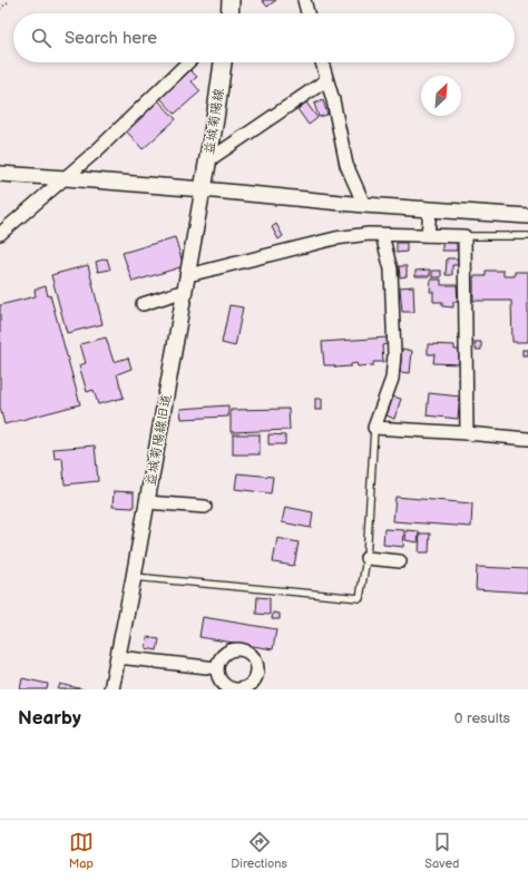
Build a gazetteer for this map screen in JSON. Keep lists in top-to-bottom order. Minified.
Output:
{"streets":{"main road":["益城菊陽線"],"street":["益城菊陽線旧道"]},"crossings":[["益城菊陽線","益城菊陽線旧道"]],"north":"top right","page":{"search":"Search here","heading":["Nearby","0 results"],"nav":["Map","Directions","Saved"]}}
